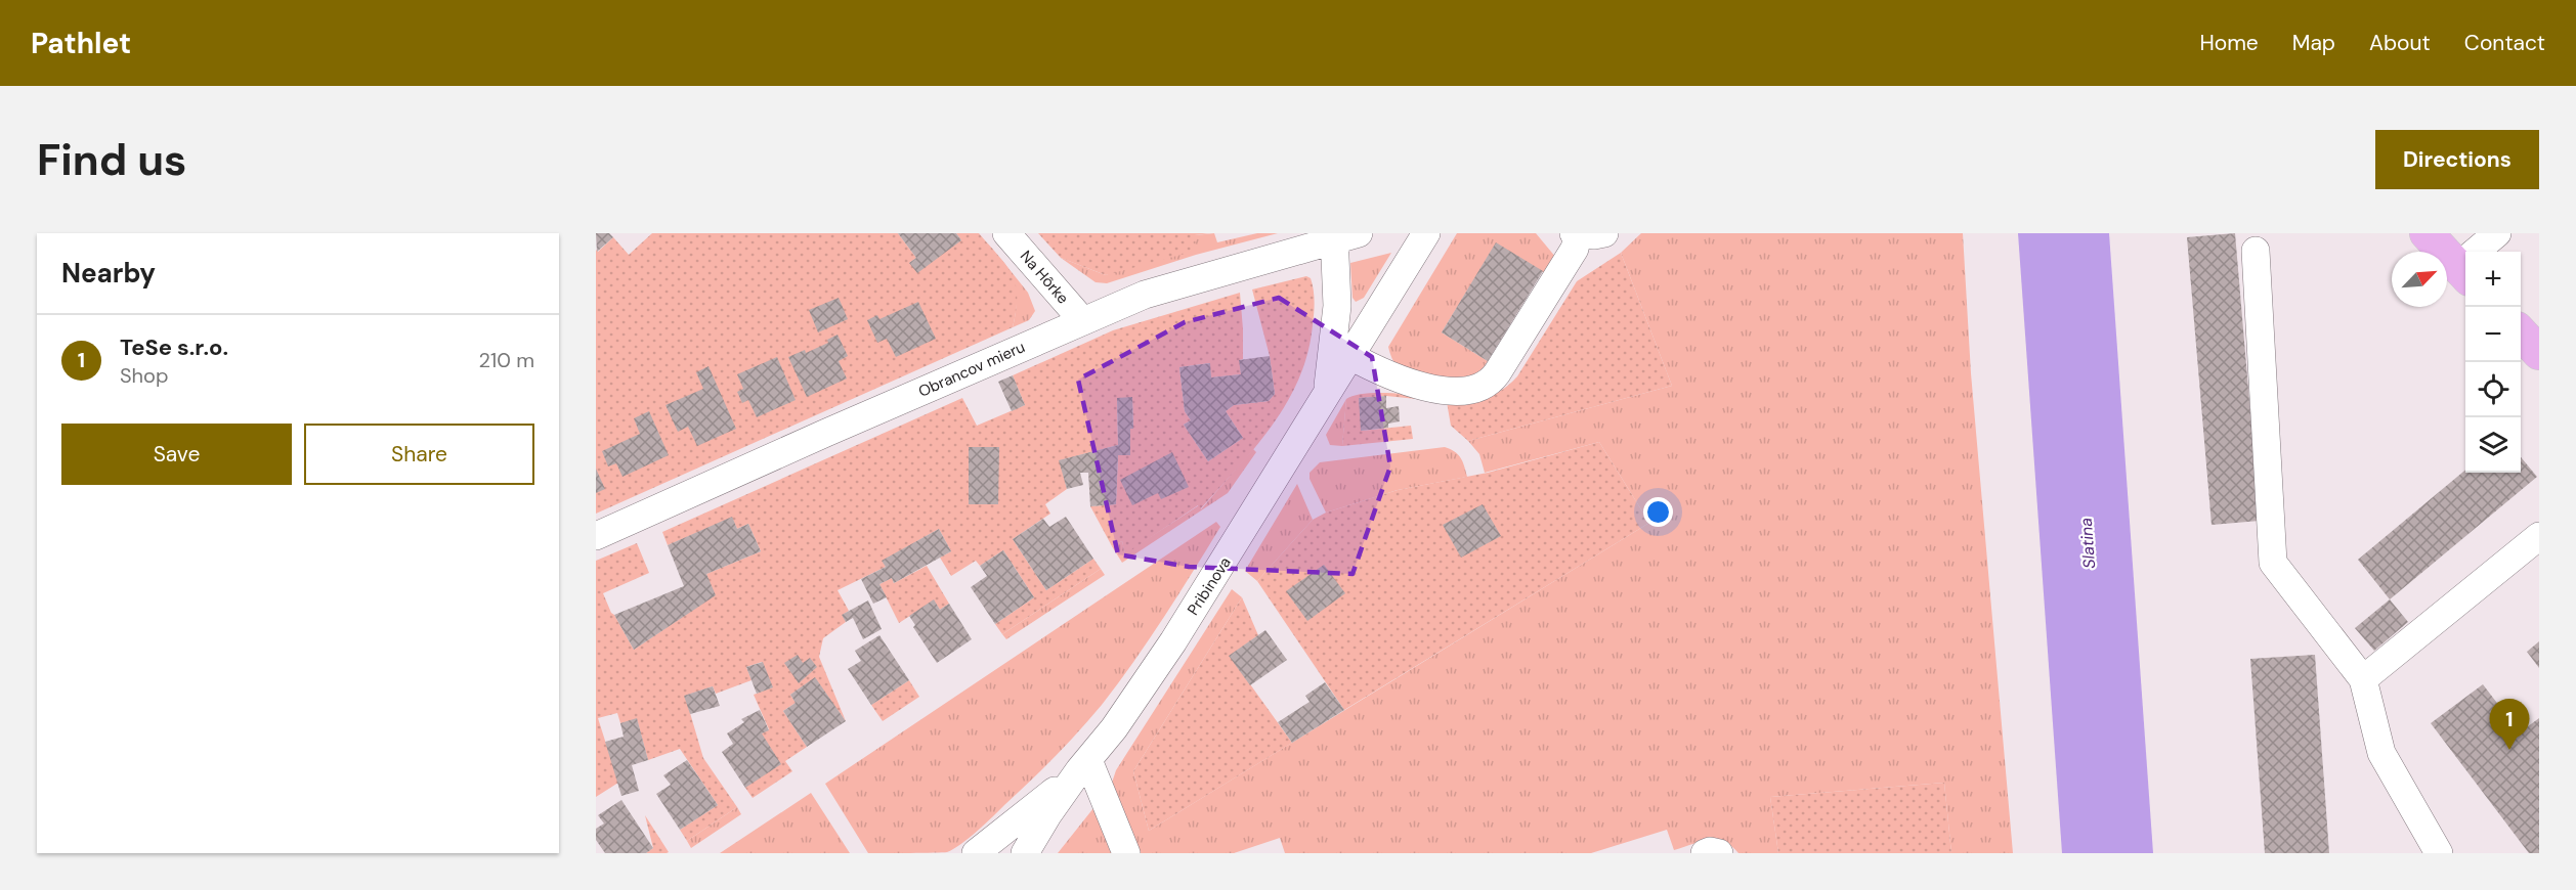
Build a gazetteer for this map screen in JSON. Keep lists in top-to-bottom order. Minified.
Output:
{"streets":{"street":["Na Hôrke","Obrancov mieru","Pribinova"]},"crossings":[["Na Hôrke","Obrancov mieru"],["Obrancov mieru","Pribinova"]],"water":["Slatina"],"north":"top right","page":{"header":"Pathlet","nav":["Home","Map","About","Contact"],"buttons":["Directions",["Save","Share"]],"title":"Find us","heading":"Nearby","map_buttons":["+","−"],"list":[{"mark":"1","name":"TeSe s.r.o.","note":"Shop","value":"210 m"}],"pins":"1"}}
